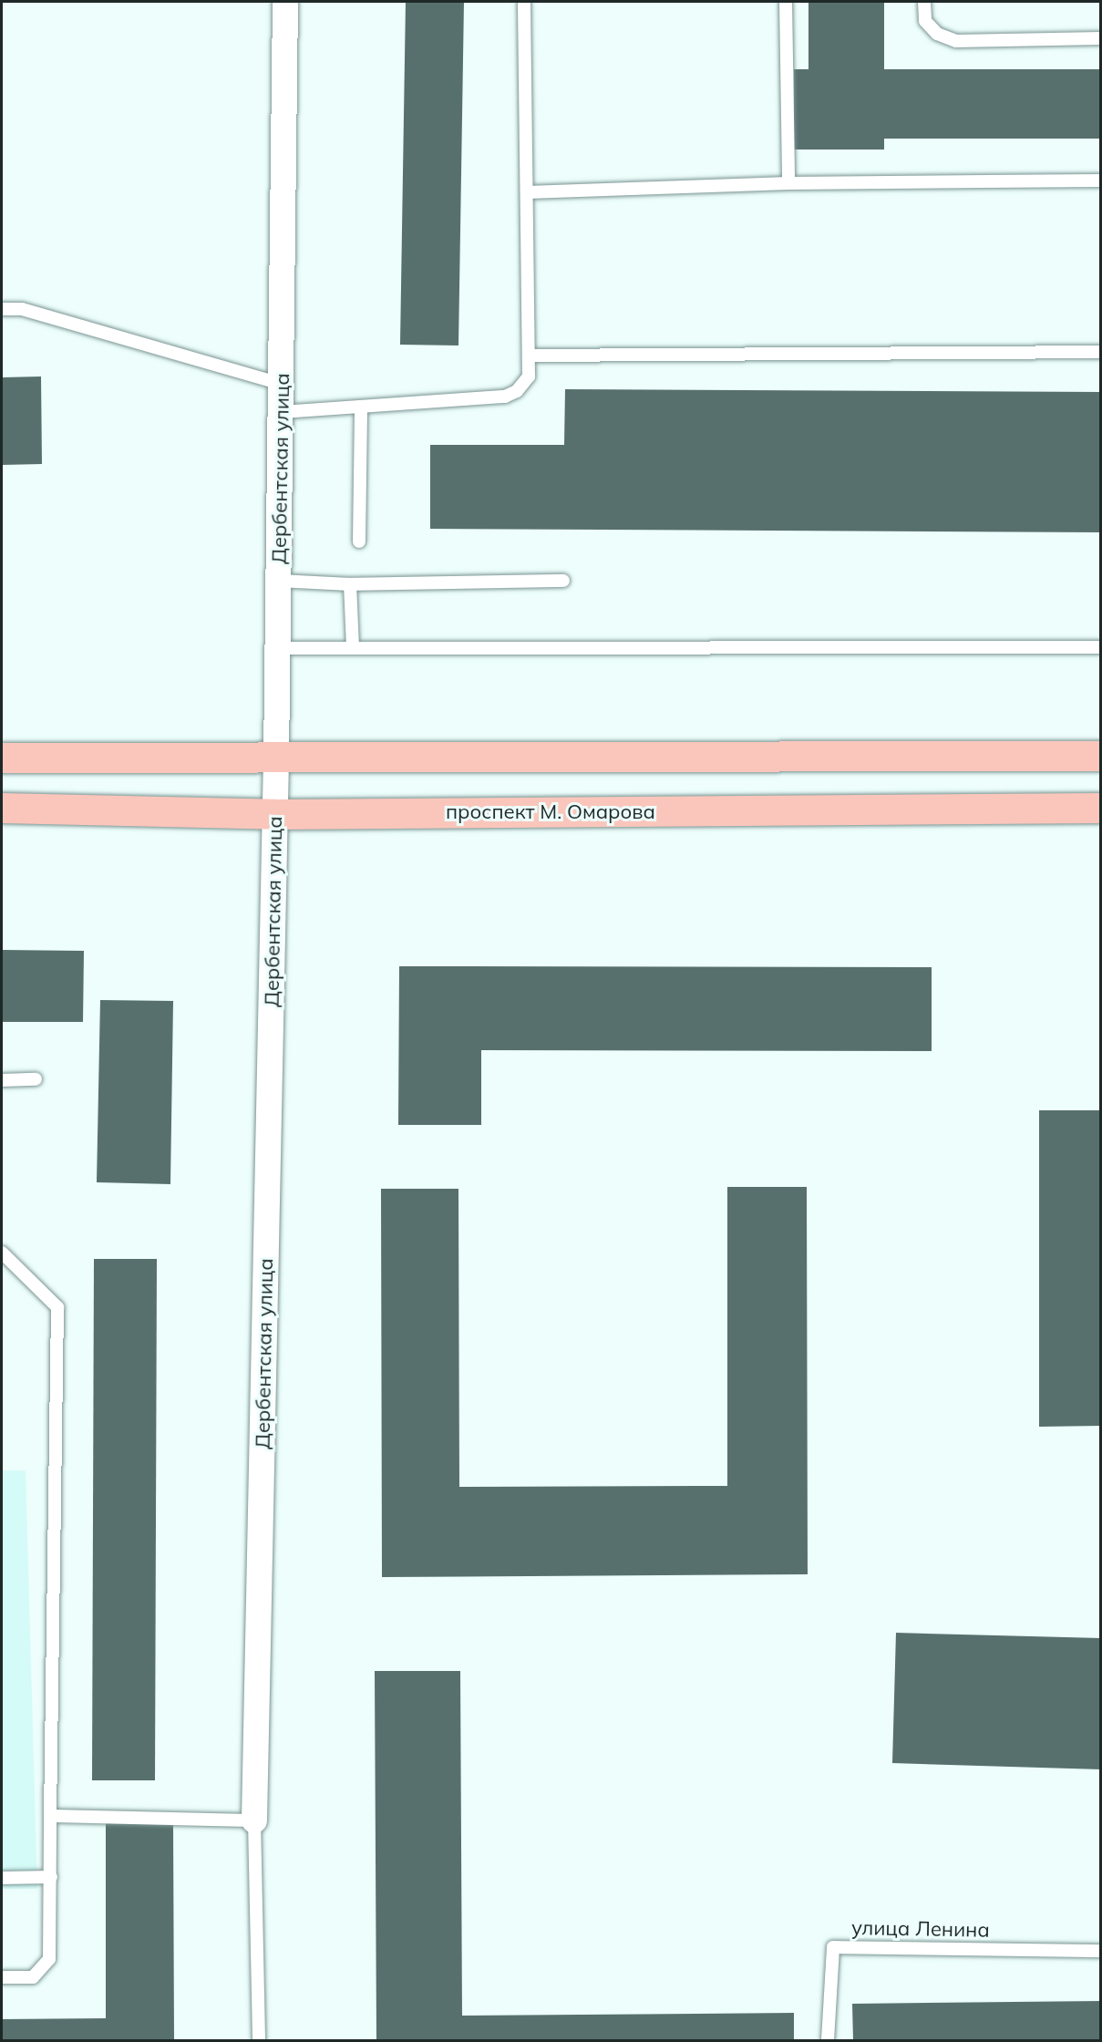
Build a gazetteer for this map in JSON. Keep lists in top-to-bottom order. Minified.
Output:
{"streets":{"main road":["проспект М. Омарова"],"street":["Дербентская улица"],"lane":["улица Ленина"]},"crossings":[["Дербентская улица","проспект М. Омарова"]]}
